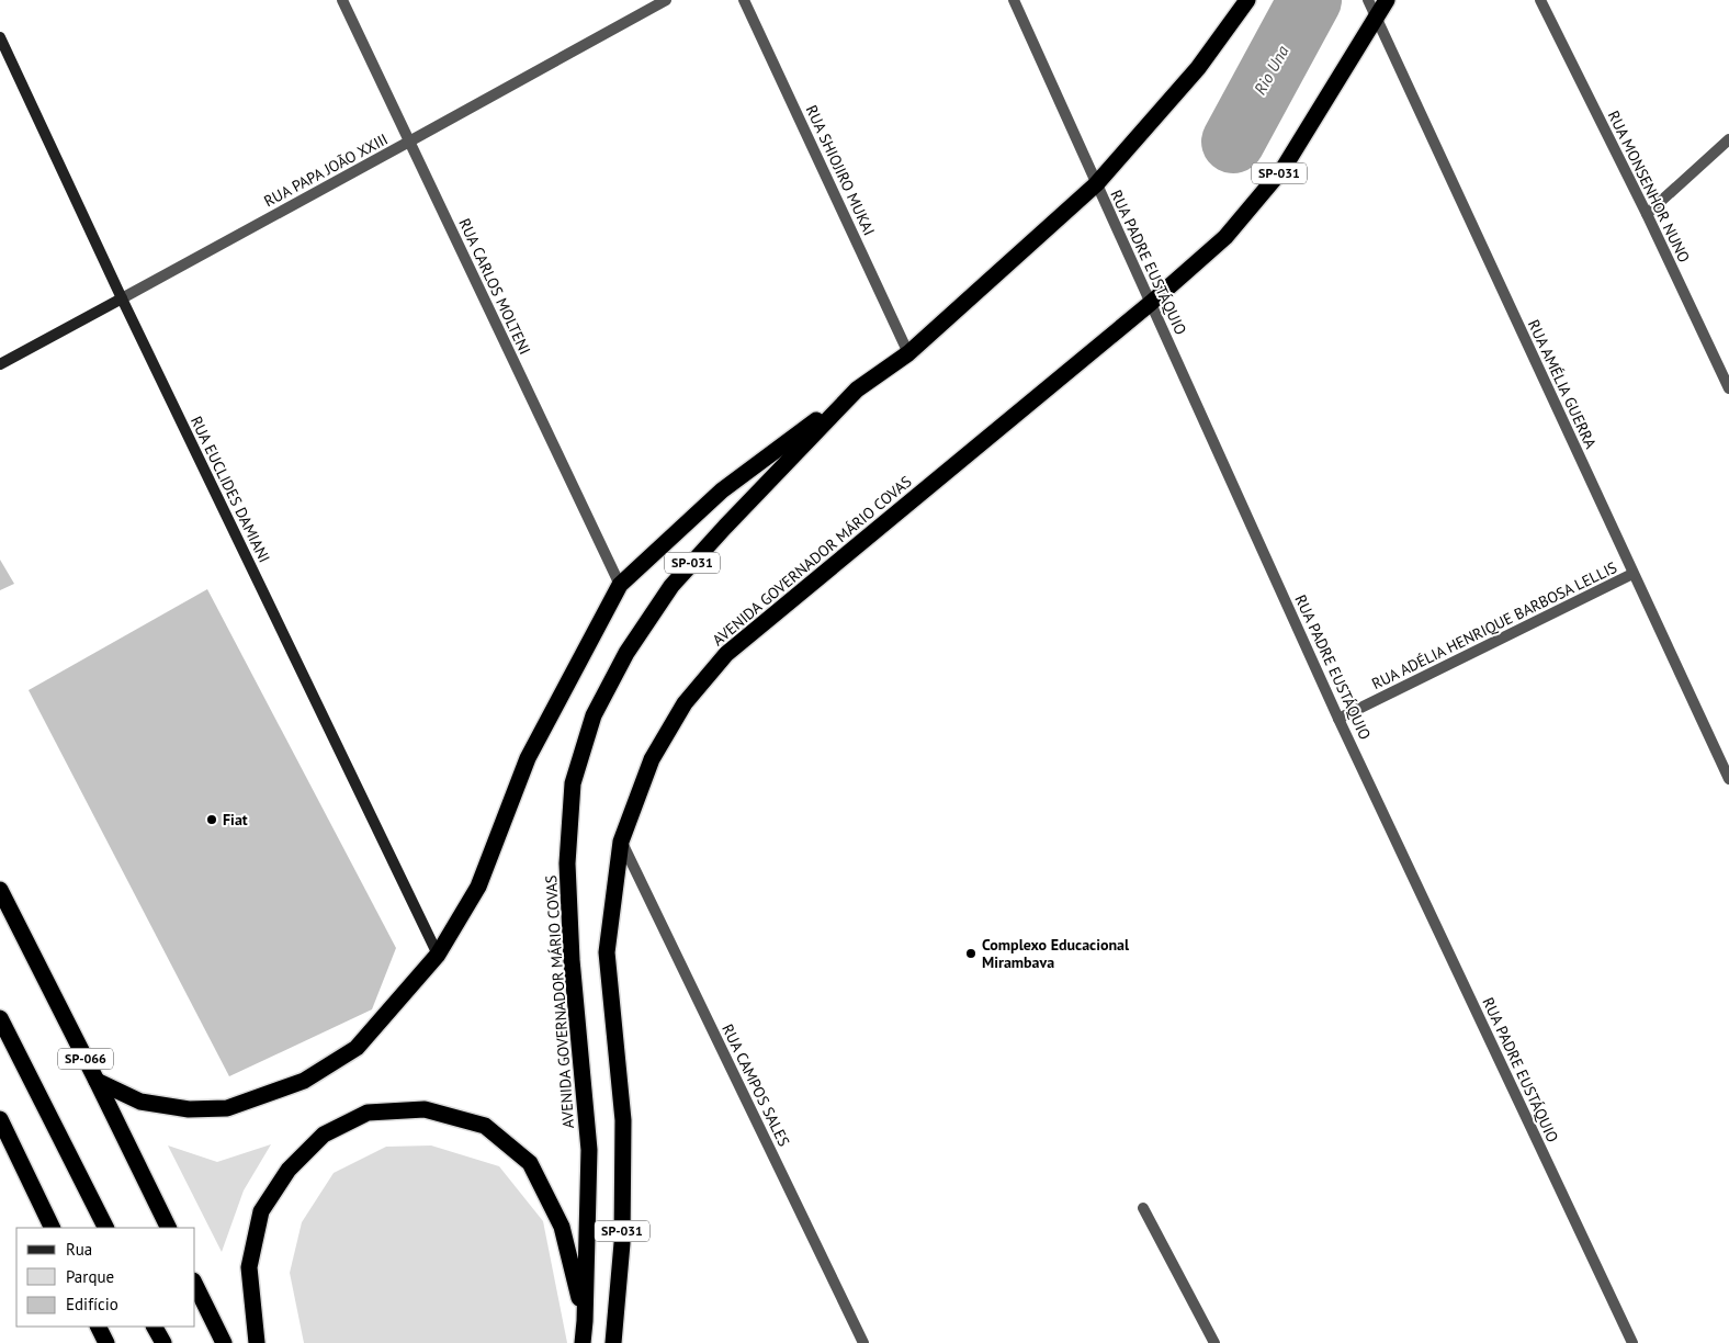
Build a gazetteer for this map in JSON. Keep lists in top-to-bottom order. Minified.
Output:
{"streets":{"highway":["SP-031","AVENIDA GOVERNADOR MÁRIO COVAS","SP-066"],"street":["RUA PAPA JOÃO XXIII","RUA SHIOJIRO MUKAI","RUA MONSENHOR NUNO","RUA PADRE EUSTÁQUIO","RUA CARLOS MOLTENI","RUA AMÉLIA GUERRA","RUA EUCLIDES DAMIANI","RUA ADÉLIA HENRIQUE BARBOSA LELLIS","RUA CAMPOS SALES"]},"crossings":[["RUA PAPA JOÃO XXIII","RUA CARLOS MOLTENI"],["RUA PAPA JOÃO XXIII","RUA EUCLIDES DAMIANI"],["RUA SHIOJIRO MUKAI","AVENIDA GOVERNADOR MÁRIO COVAS"],["RUA PADRE EUSTÁQUIO","AVENIDA GOVERNADOR MÁRIO COVAS"],["RUA PADRE EUSTÁQUIO","RUA ADÉLIA HENRIQUE BARBOSA LELLIS"],["RUA AMÉLIA GUERRA","AVENIDA GOVERNADOR MÁRIO COVAS"],["RUA AMÉLIA GUERRA","RUA ADÉLIA HENRIQUE BARBOSA LELLIS"],["AVENIDA GOVERNADOR MÁRIO COVAS","RUA CAMPOS SALES"]],"water":["Rio Una"],"places":["Fiat","Complexo Educacional Mirambava"],"legend":["Rua","Parque","Edifício"]}
